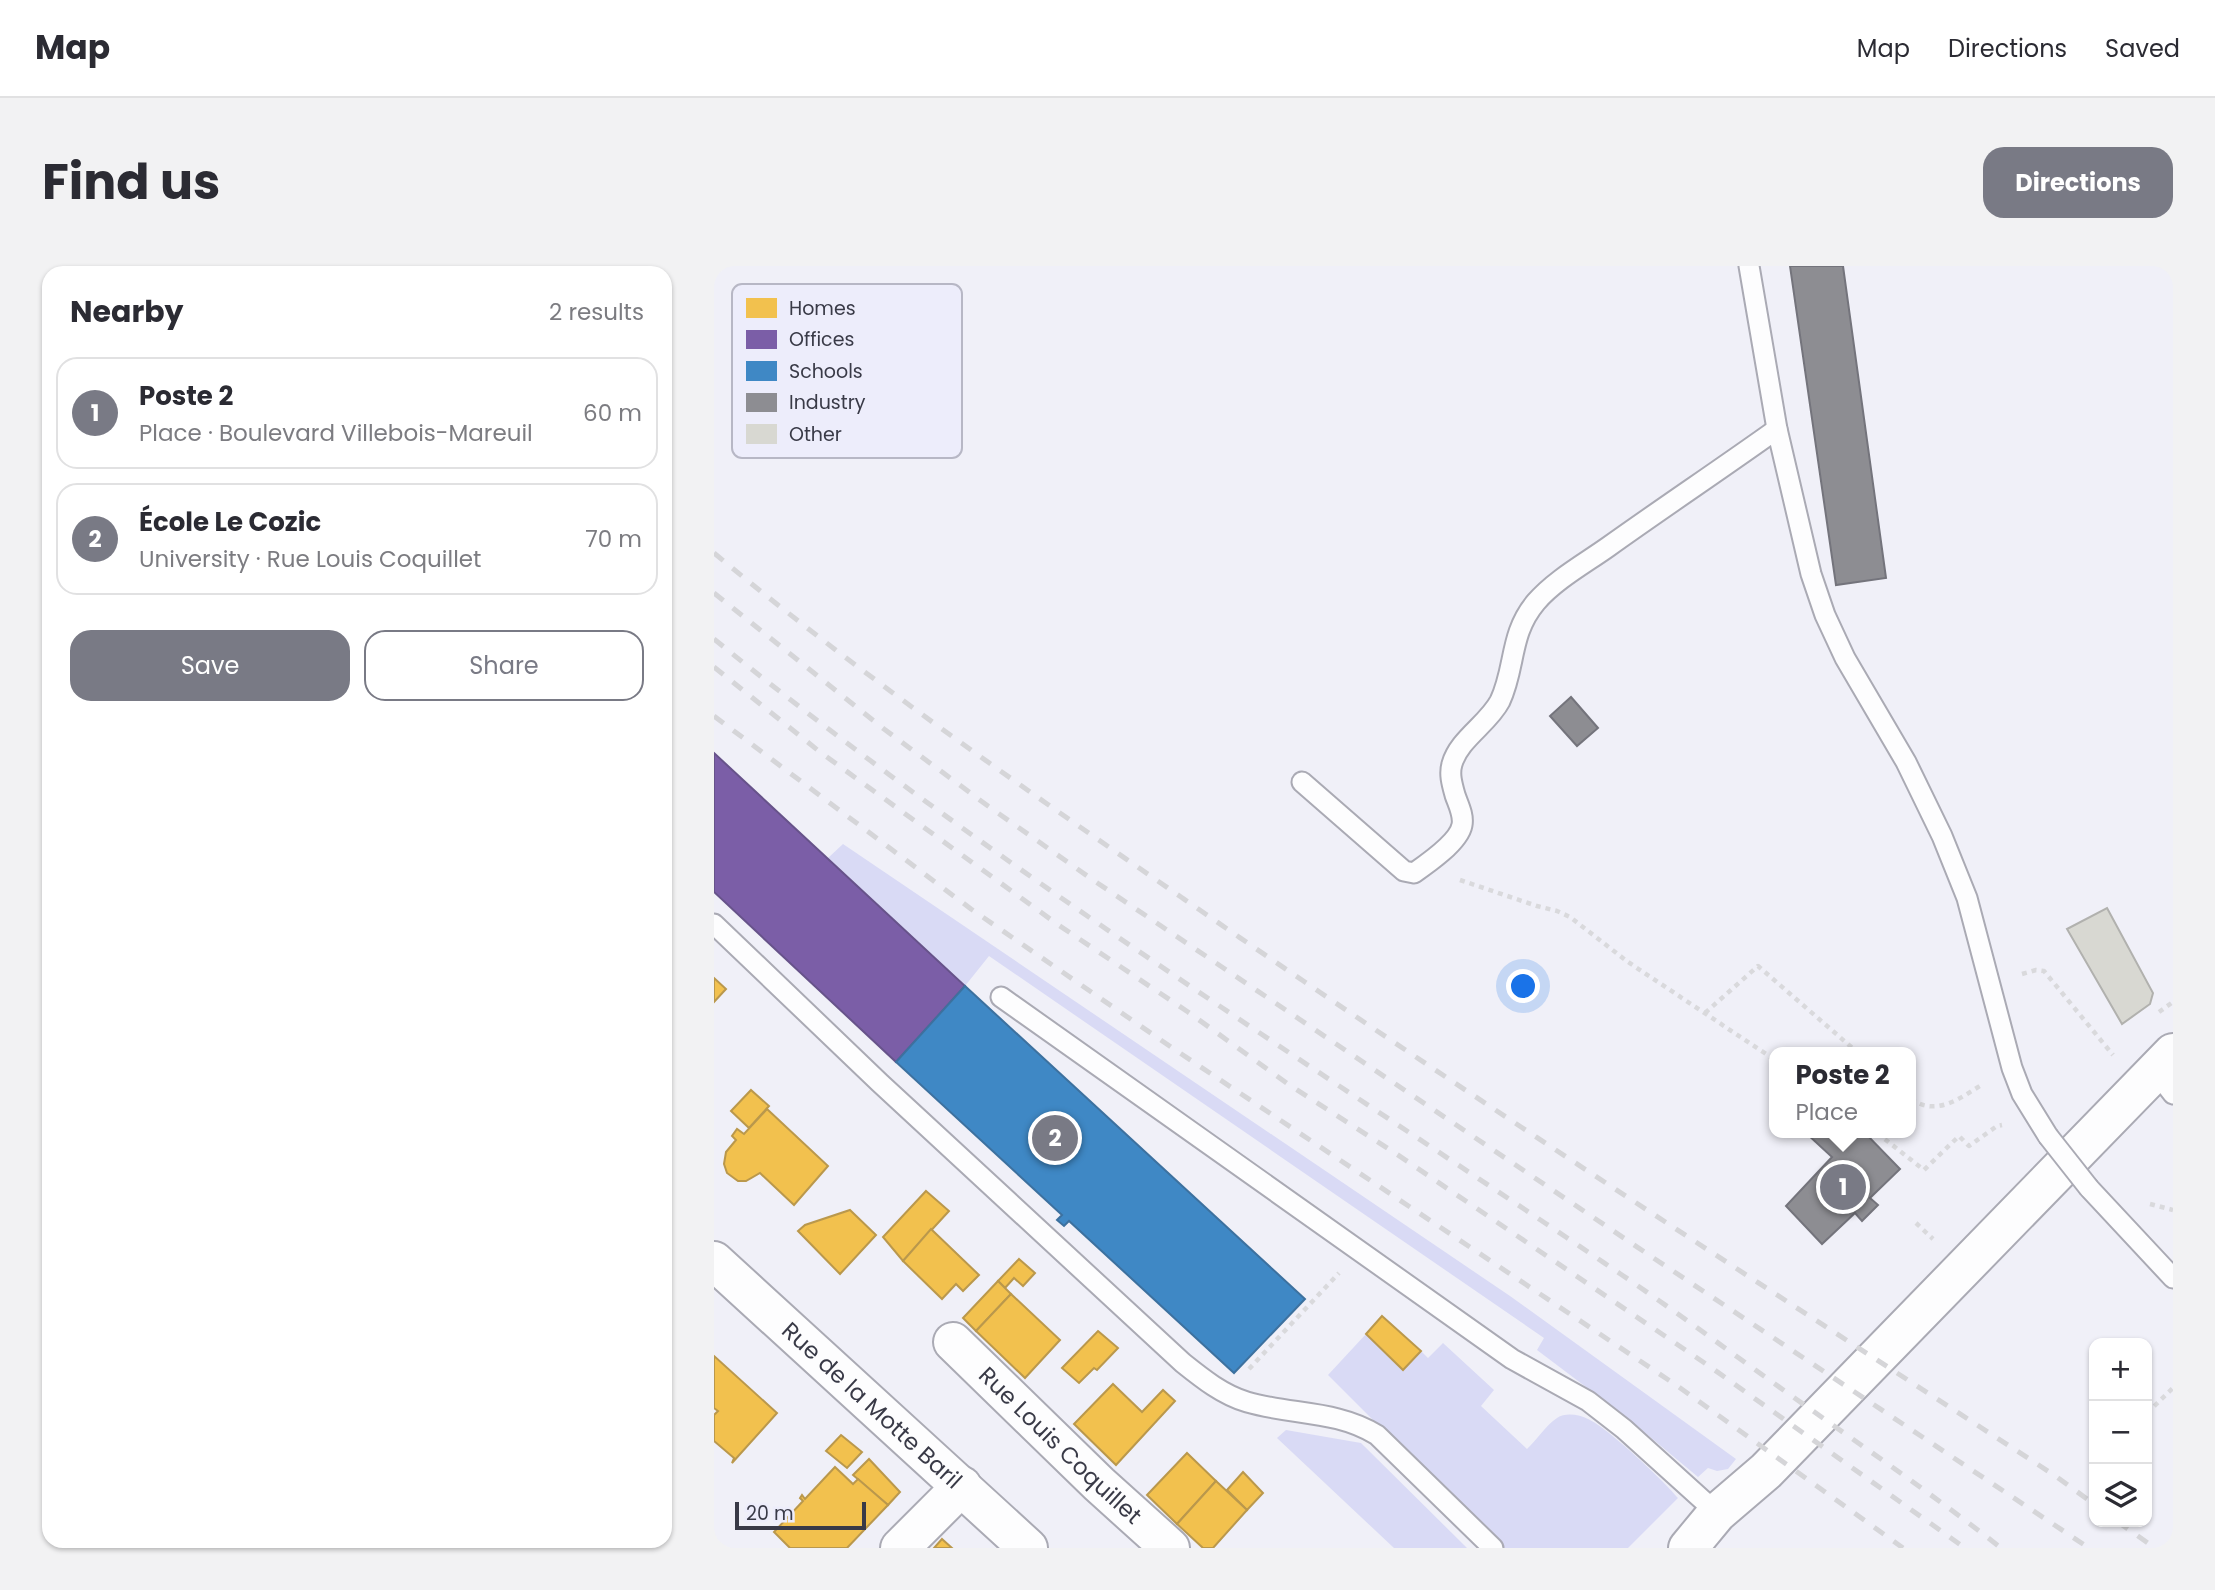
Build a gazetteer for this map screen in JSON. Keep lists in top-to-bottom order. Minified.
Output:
{"streets":{"street":["Rue de la Motte Baril","Rue Louis Coquillet"]},"legend":["Homes","Offices","Schools","Industry","Other"],"scale_bar":"20 m","page":{"header":"Map","nav":["Map","Directions","Saved"],"title":"Find us","buttons":["Directions",["Save","Share"]],"heading":["Nearby","2 results"],"list":[{"mark":"1","name":"Poste 2","note":"Place · Boulevard Villebois-Mareuil","value":"60 m"},{"mark":"2","name":"École Le Cozic","note":"University · Rue Louis Coquillet","value":"70 m"}],"popup":["Poste 2","Place"],"pins":["2","1"],"map_buttons":["+","−"],"scale":"20 m"}}
